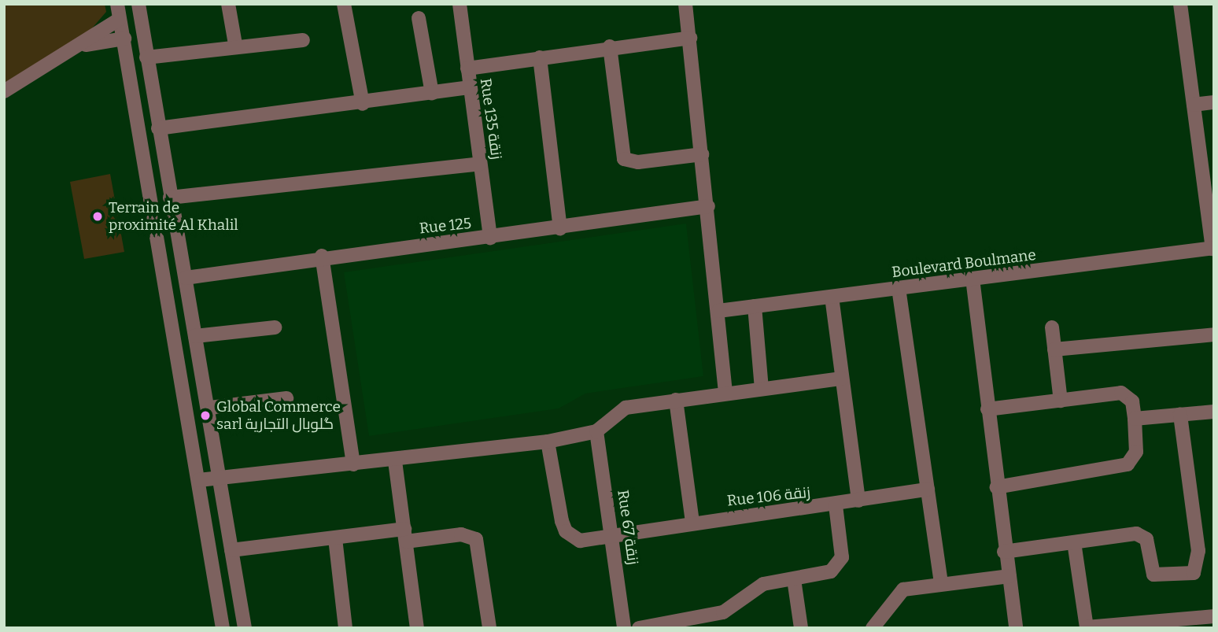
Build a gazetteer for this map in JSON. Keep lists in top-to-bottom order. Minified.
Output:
{"streets":{"street":["Rue 135 زنقة","Rue 125","Boulevard Boulmane","Rue 106 زنقة","Rue 67 زنقة"]},"crossings":[["Rue 135 زنقة","Rue 125"],["Rue 106 زنقة","Rue 67 زنقة"]],"places":["Terrain de proximité Al Khalil","Global Commerce sarl گلوبال التجارية"]}
